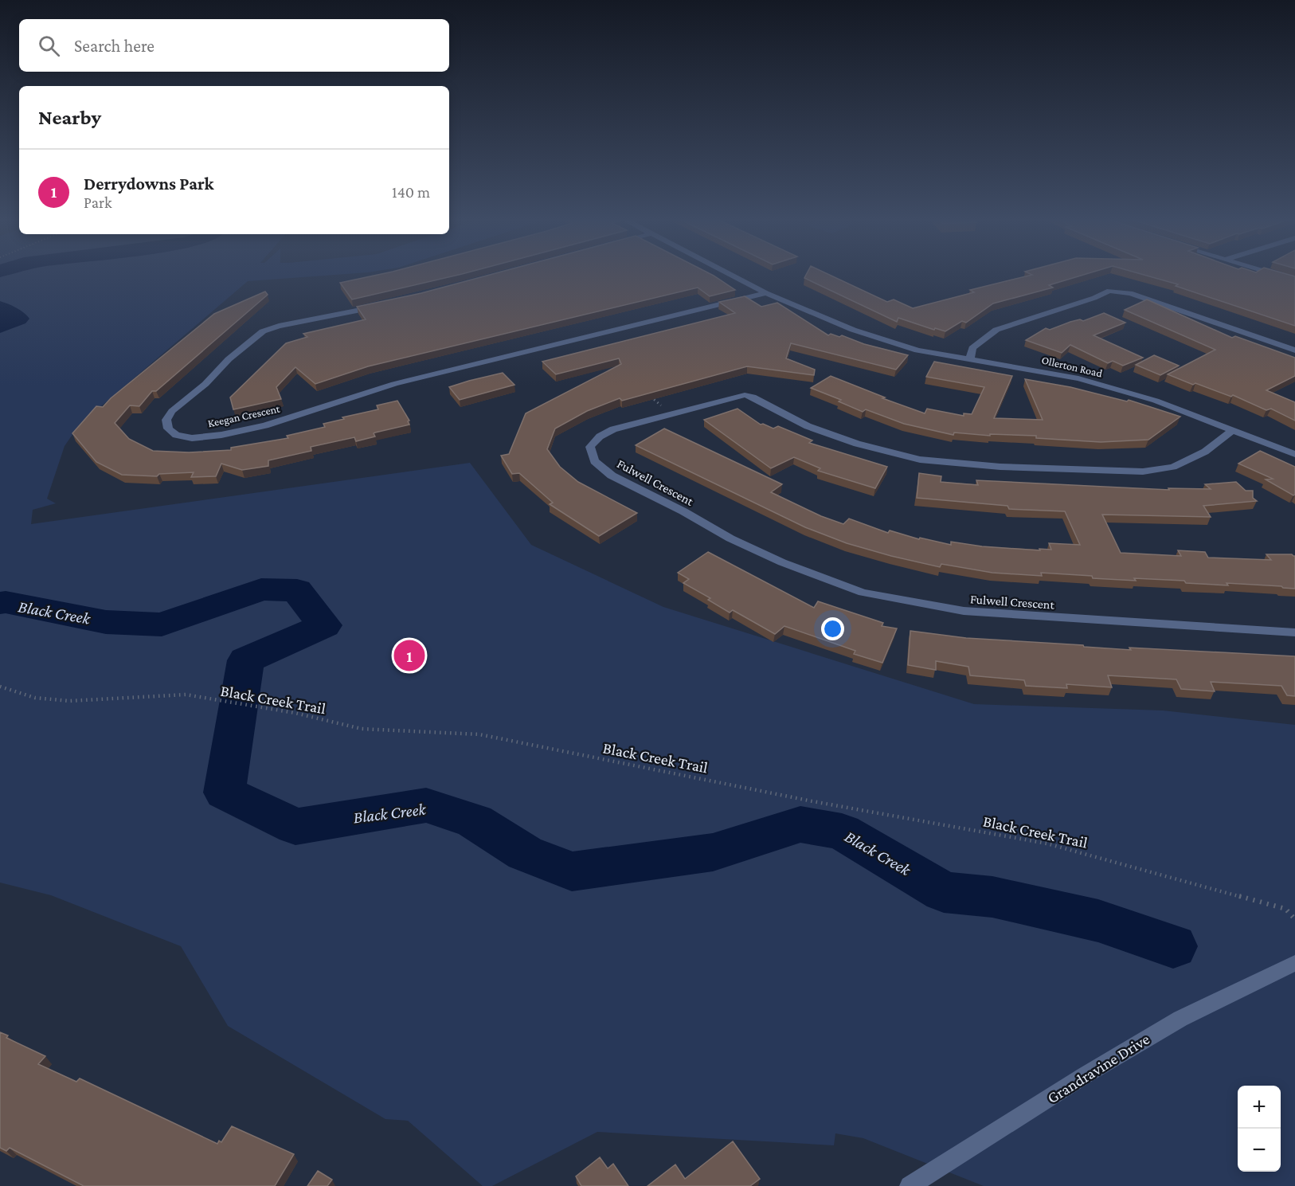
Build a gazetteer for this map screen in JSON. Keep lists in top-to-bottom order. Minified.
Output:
{"streets":{"street":["Ollerton Road","Keegan Crescent","Fulwell Crescent","Grandravine Drive"],"path":["Black Creek Trail"]},"crossings":[["Ollerton Road","Keegan Crescent"],["Ollerton Road","Fulwell Crescent"]],"water":["Black Creek"],"page":{"search":"Search here","heading":"Nearby","list":[{"mark":"1","name":"Derrydowns Park","note":"Park","value":"140 m"}],"pins":"1","map_buttons":["+","−"]}}
